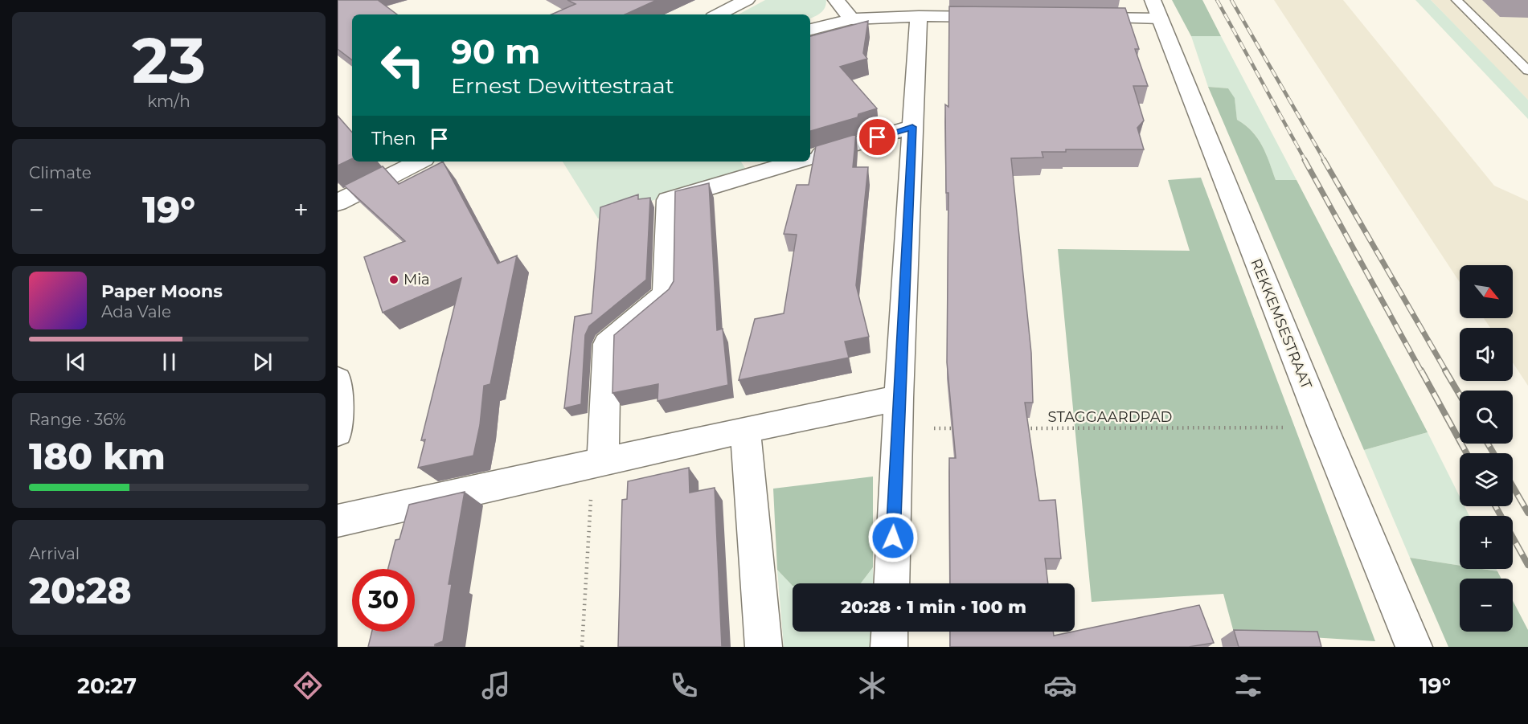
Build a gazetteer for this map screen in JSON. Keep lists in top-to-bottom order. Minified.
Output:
{"streets":{"street":["REKKEMSESTRAAT"],"path":["STAGGAARDPAD"]},"crossings":[["REKKEMSESTRAAT","STAGGAARDPAD"]],"places":["Mia"],"north":"bottom right","page":{"tile":[["23","km/h"],"Climate",["Range · 36%","180 km"],["Arrival","20:28"]],"turn":["90 m","Ernest Dewittestraat"],"then":"Then","heat":["−","19°","+"],"map_buttons":["+","−"],"song":["Paper Moons","Ada Vale"],"limit":"30","trip":"20:28 · 1 min · 100 m","tabs":["20:27","19°"]}}
